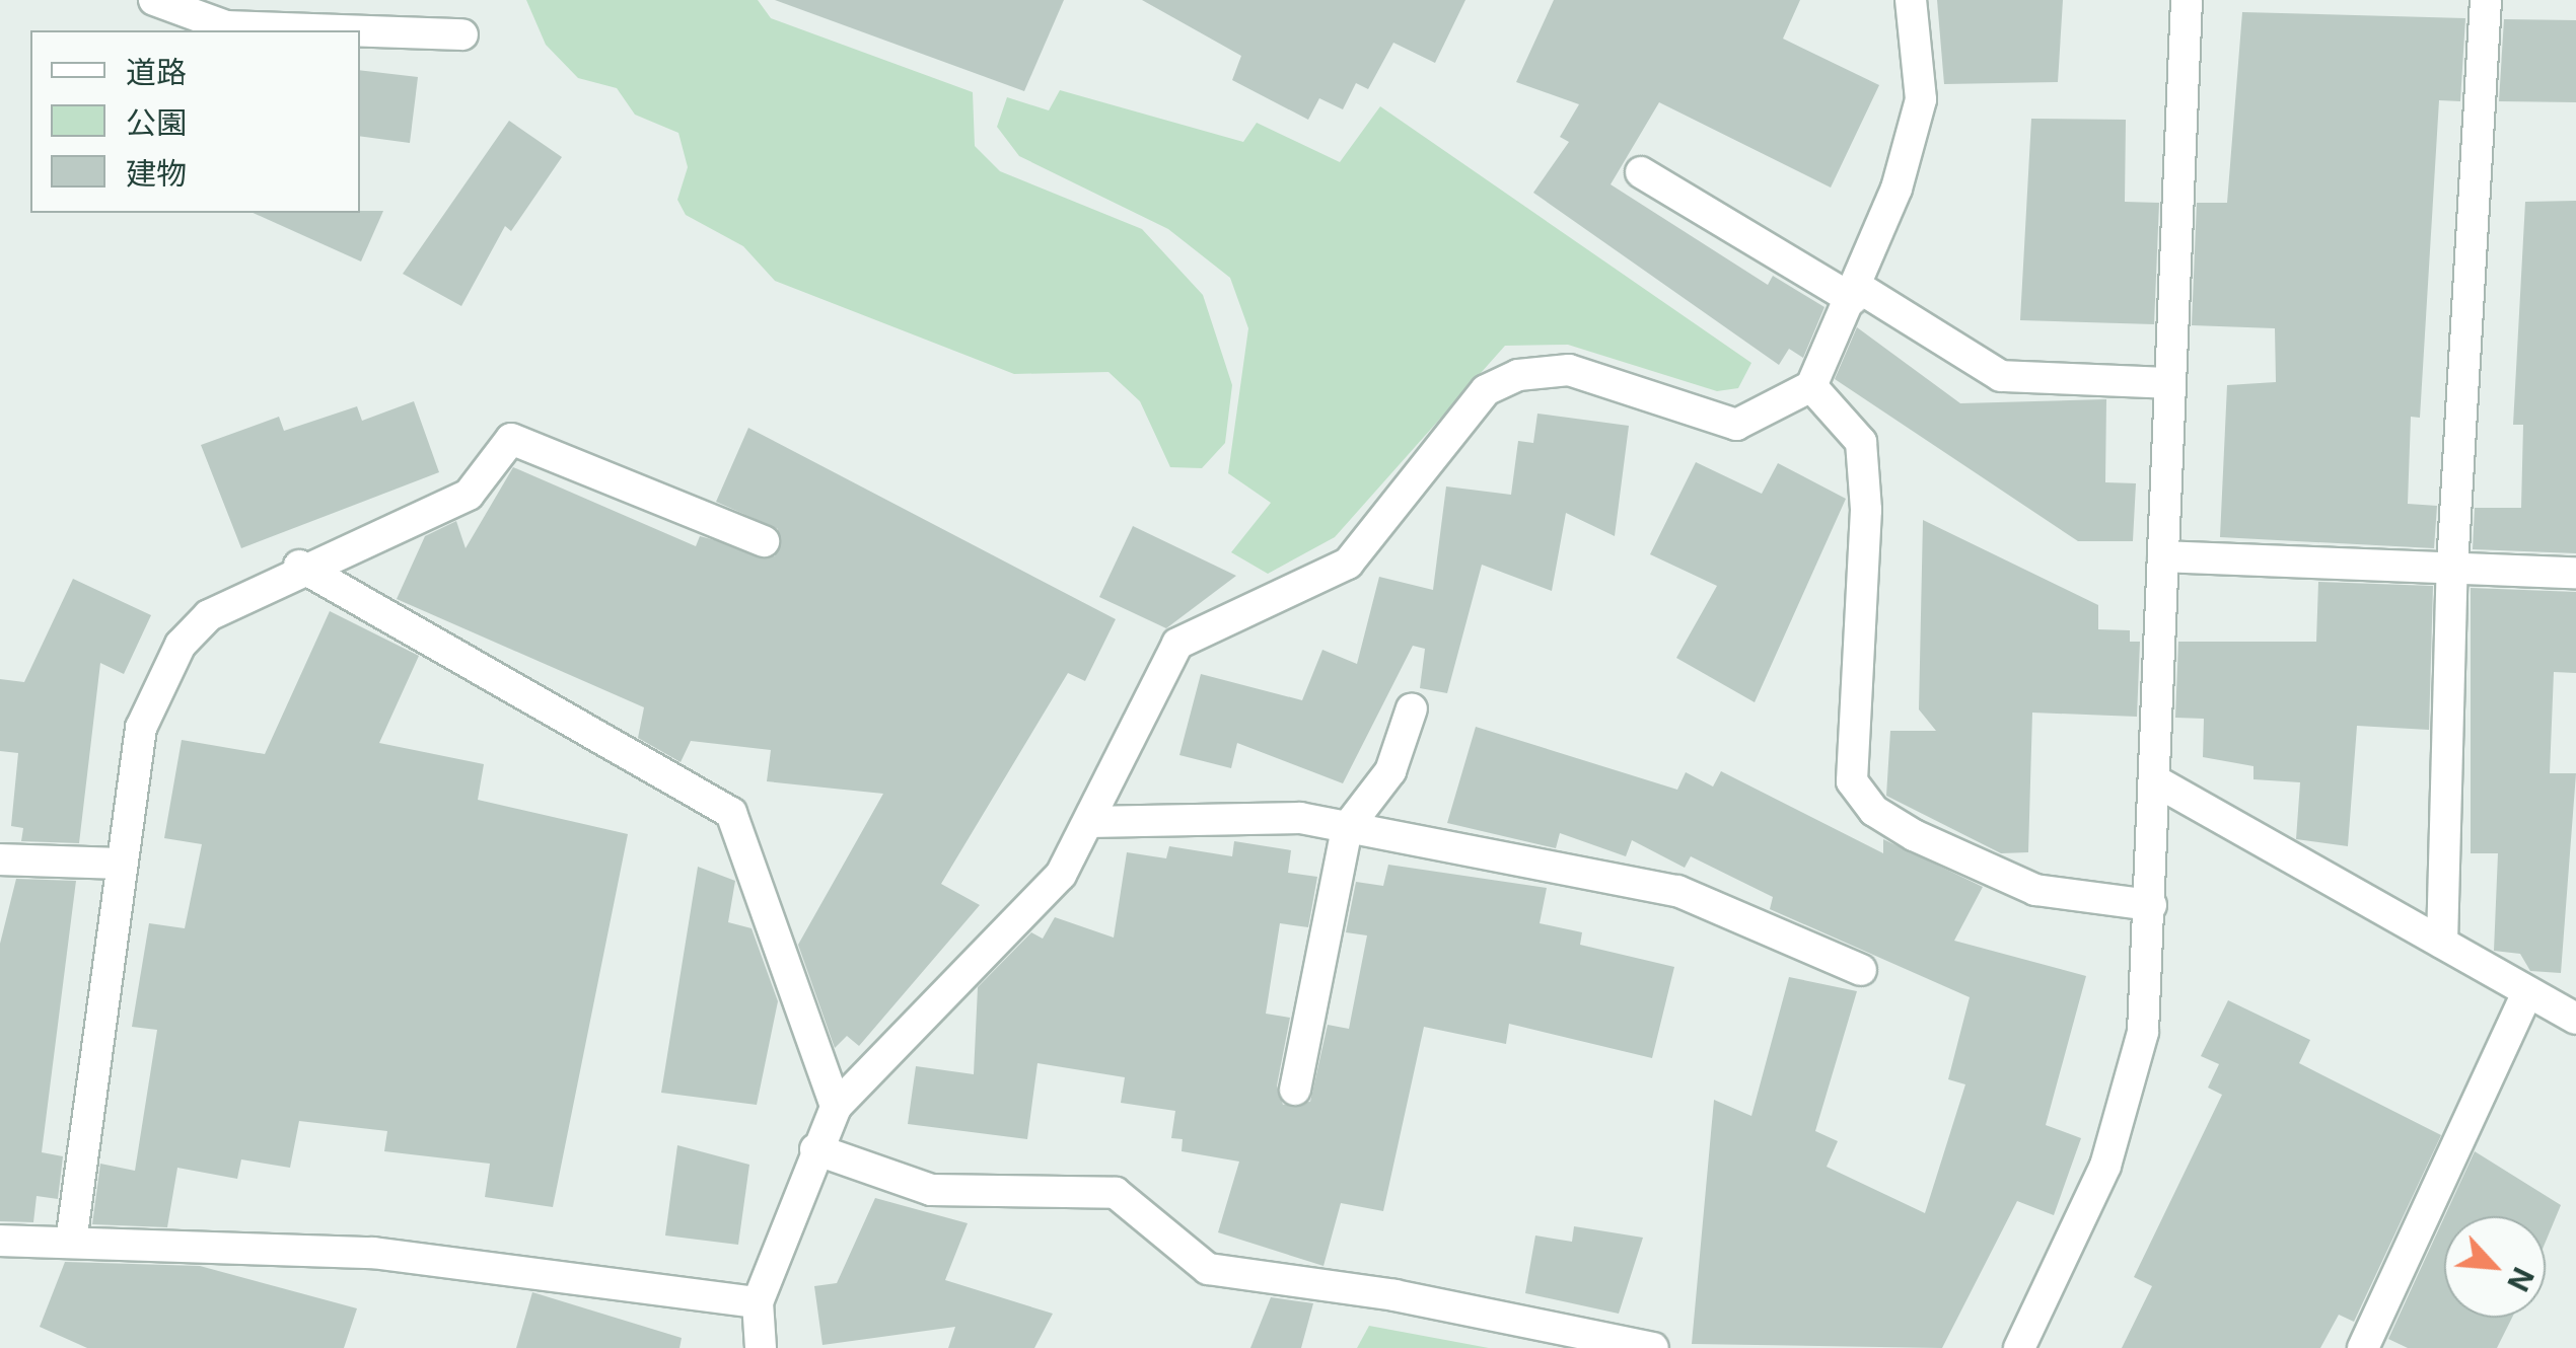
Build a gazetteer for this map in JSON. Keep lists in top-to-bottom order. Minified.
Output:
{"legend":["道路","公園","建物"],"north":"bottom right"}
